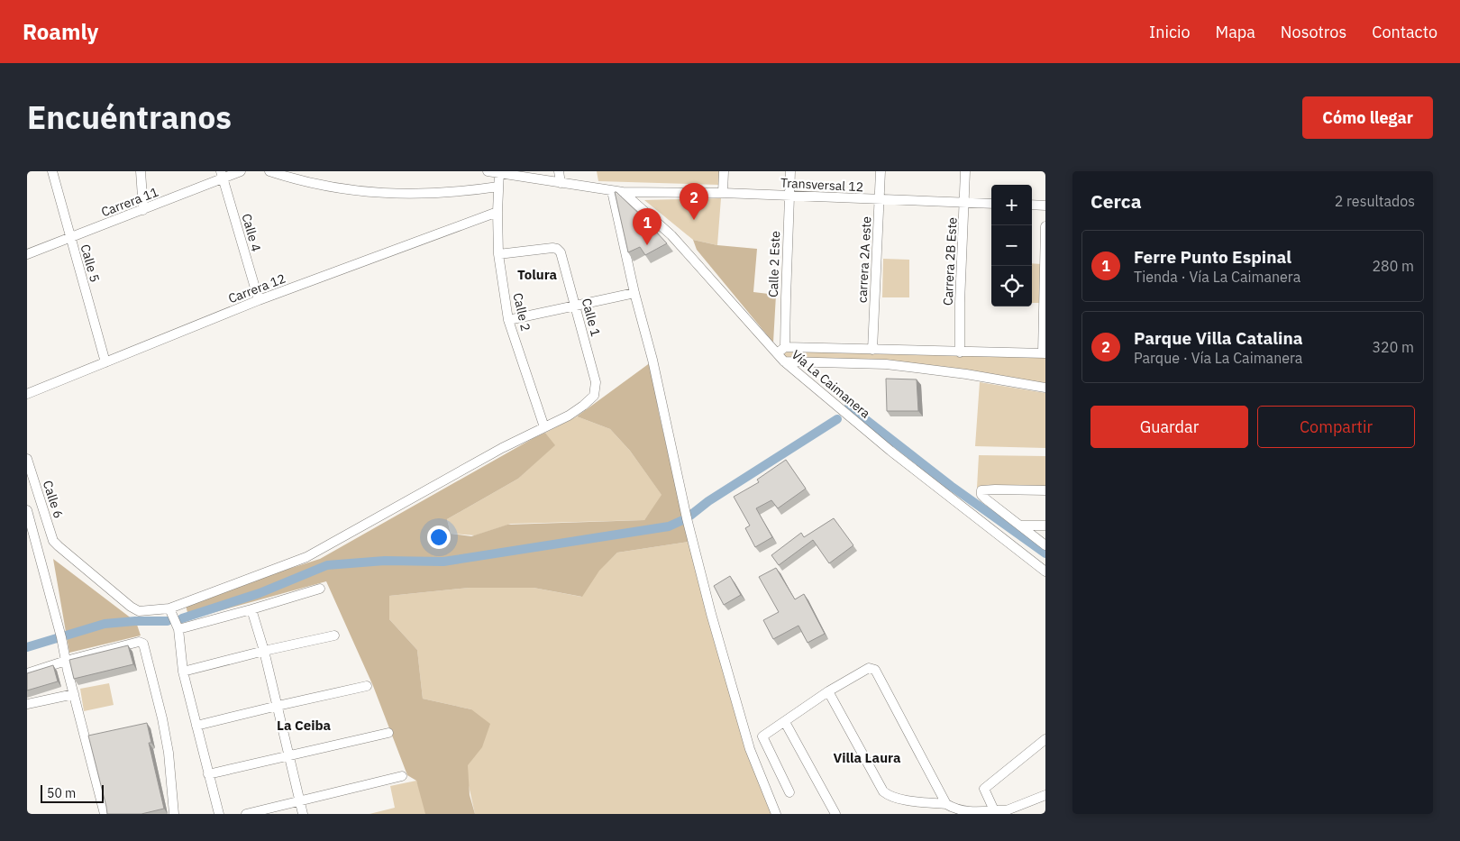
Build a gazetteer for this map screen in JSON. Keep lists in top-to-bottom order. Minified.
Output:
{"streets":{"street":["Transversal 12","Carrera 11","Calle 4","carrera 2A este","Carrera 2B Este","Calle 5","Calle 2 Este","Carrera 12","Calle 2","Calle 1","Vía La Caimanera","Calle 6"]},"crossings":[["Transversal 12","carrera 2A este"],["Transversal 12","Carrera 2B Este"],["Transversal 12","Calle 2 Este"],["Transversal 12","Calle 2"],["Transversal 12","Vía La Caimanera"],["Carrera 11","Calle 4"],["Carrera 11","Calle 5"],["Calle 4","Carrera 12"],["Calle 5","Carrera 12"],["Carrera 12","Calle 2"],["Calle 2","Calle 1"]],"districts":["Tolura","La Ceiba","Villa Laura"],"scale_bar":"50 m","page":{"header":"Roamly","nav":["Inicio","Mapa","Nosotros","Contacto"],"title":"Encuéntranos","buttons":["Cómo llegar",["Guardar","Compartir"]],"heading":["Cerca","2 resultados"],"pins":["2","1"],"map_buttons":["+","−"],"list":[{"mark":"1","name":"Ferre Punto Espinal","note":"Tienda · Vía La Caimanera","value":"280 m"},{"mark":"2","name":"Parque Villa Catalina","note":"Parque · Vía La Caimanera","value":"320 m"}],"scale":"50 m"}}
